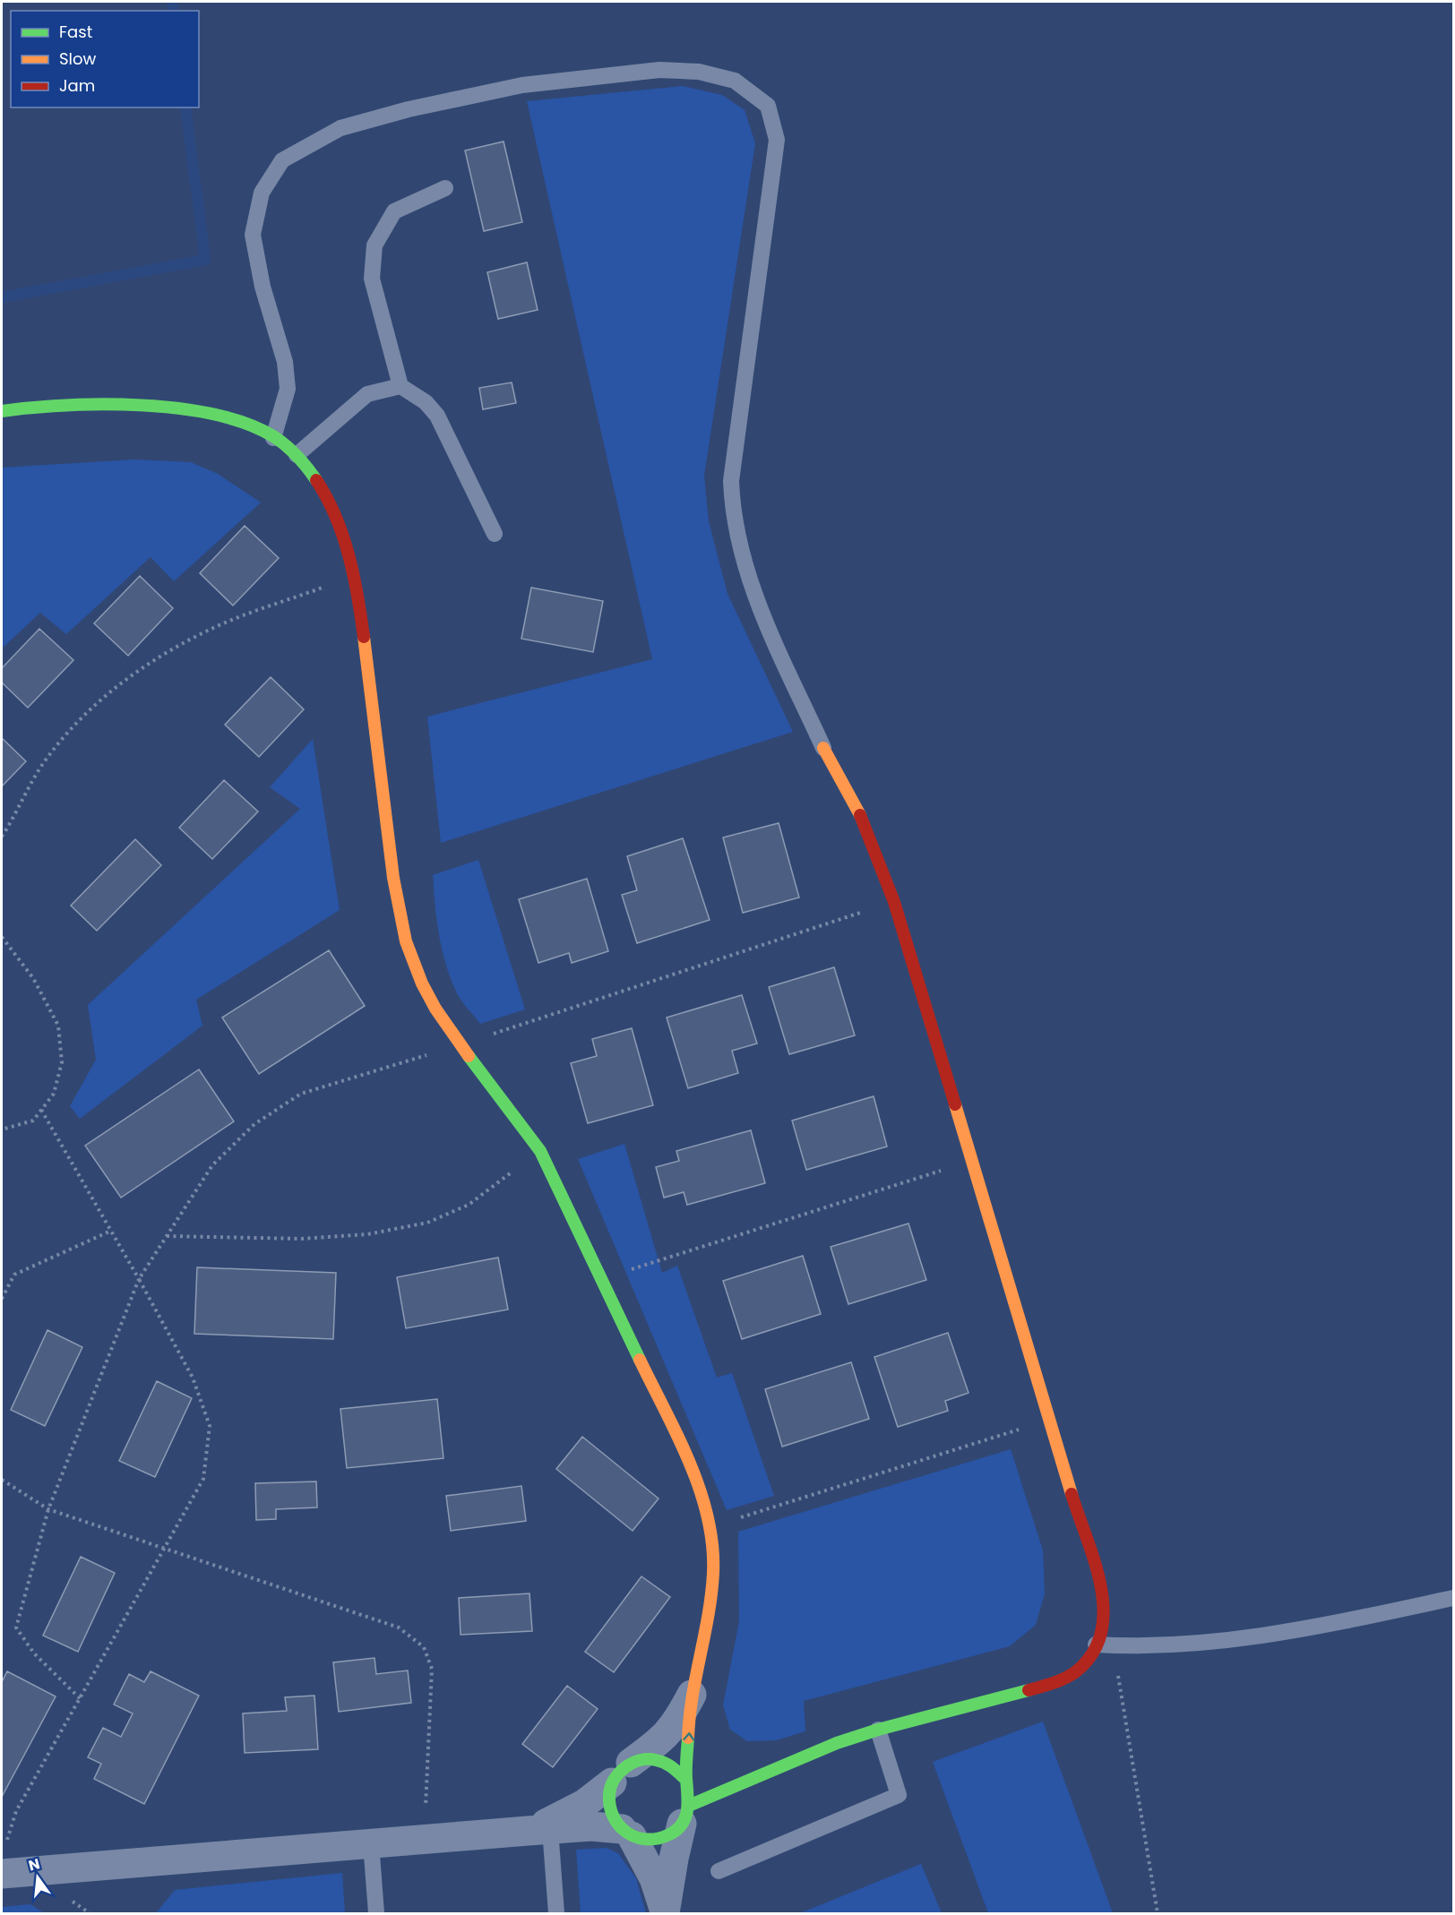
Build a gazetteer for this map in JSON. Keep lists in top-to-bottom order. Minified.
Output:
{"legend":["Fast","Slow","Jam"],"north":"top"}
